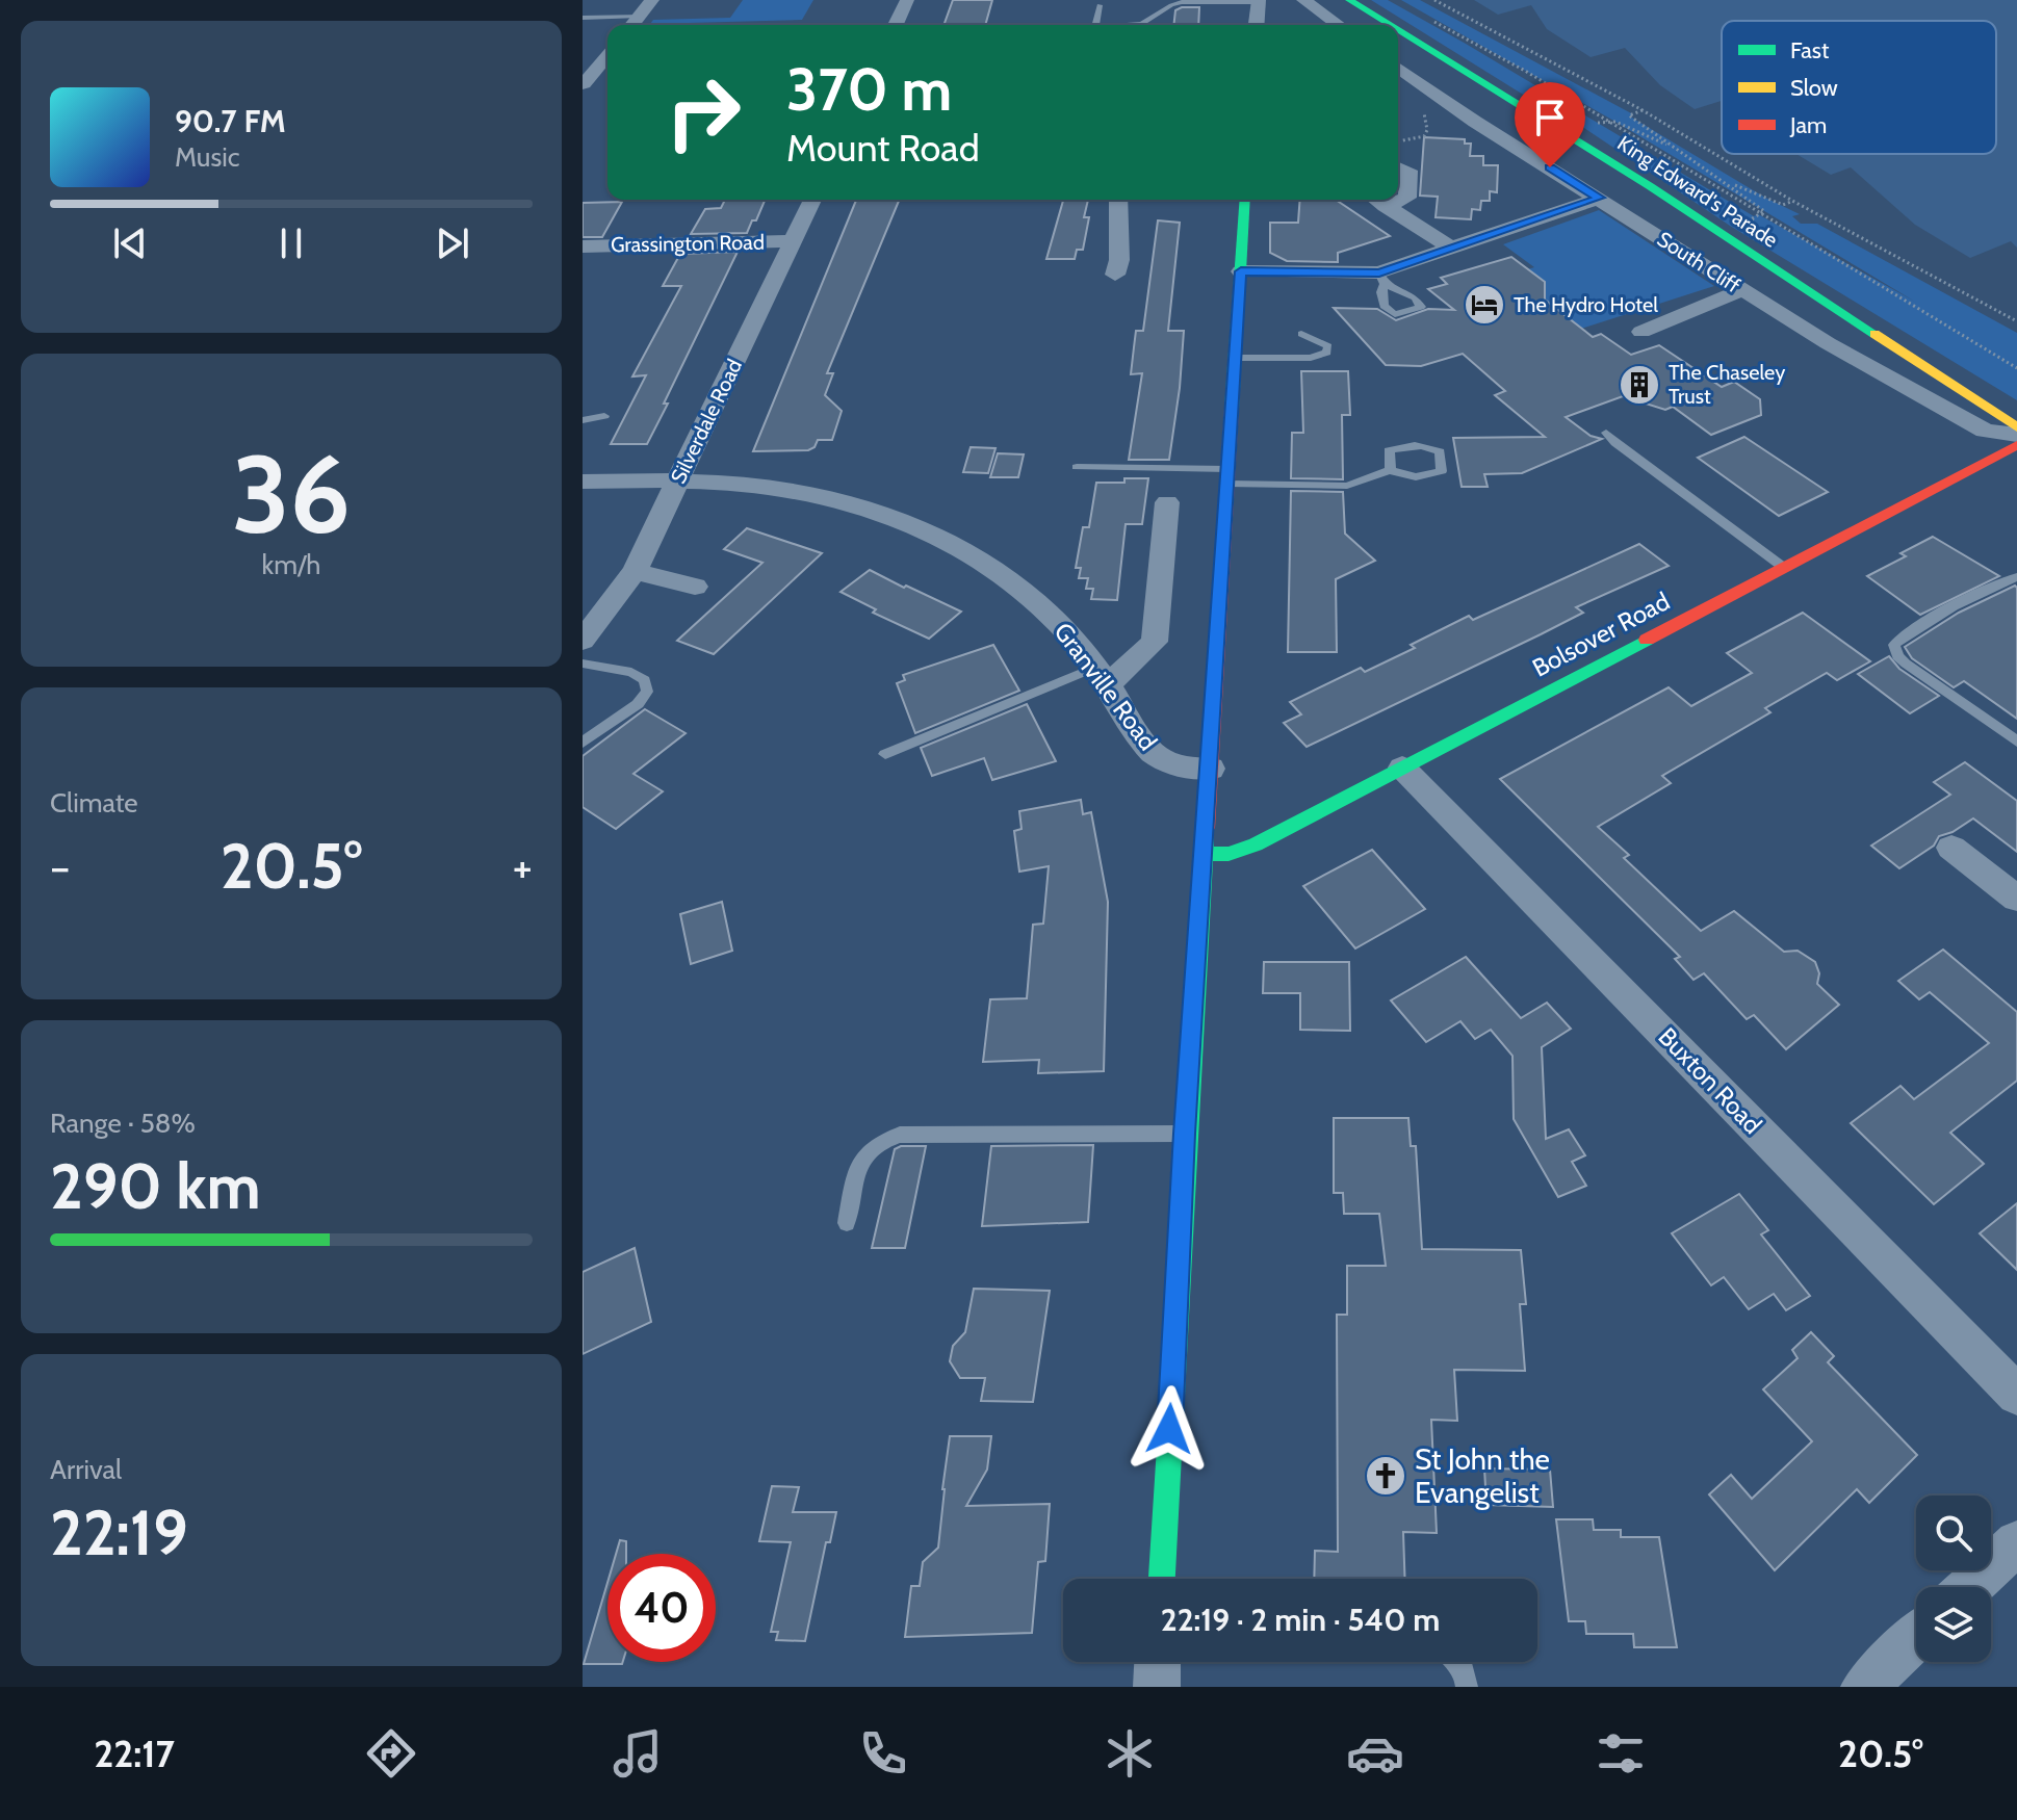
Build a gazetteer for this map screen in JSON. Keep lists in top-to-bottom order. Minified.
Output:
{"streets":{"street":["King Edward's Parade","Grassington Road","South Cliff","Silverdale Road","Bolsover Road","Granville Road","Buxton Road"]},"crossings":[["Grassington Road","Silverdale Road"],["Silverdale Road","Granville Road"],["Bolsover Road","Buxton Road"]],"places":{"hotel":["The Hydro Hotel"],"building":["The Chaseley Trust"],"church":["St John the Evangelist"]},"legend":["Fast","Slow","Jam"],"page":{"turn":["370 m","Mount Road"],"song":["90.7 FM","Music"],"tile":[["36","km/h"],"Climate",["Range · 58%","290 km"],["Arrival","22:19"]],"heat":["−","20.5°","+"],"limit":"40","trip":"22:19 · 2 min · 540 m","tabs":["22:17","20.5°"]}}
